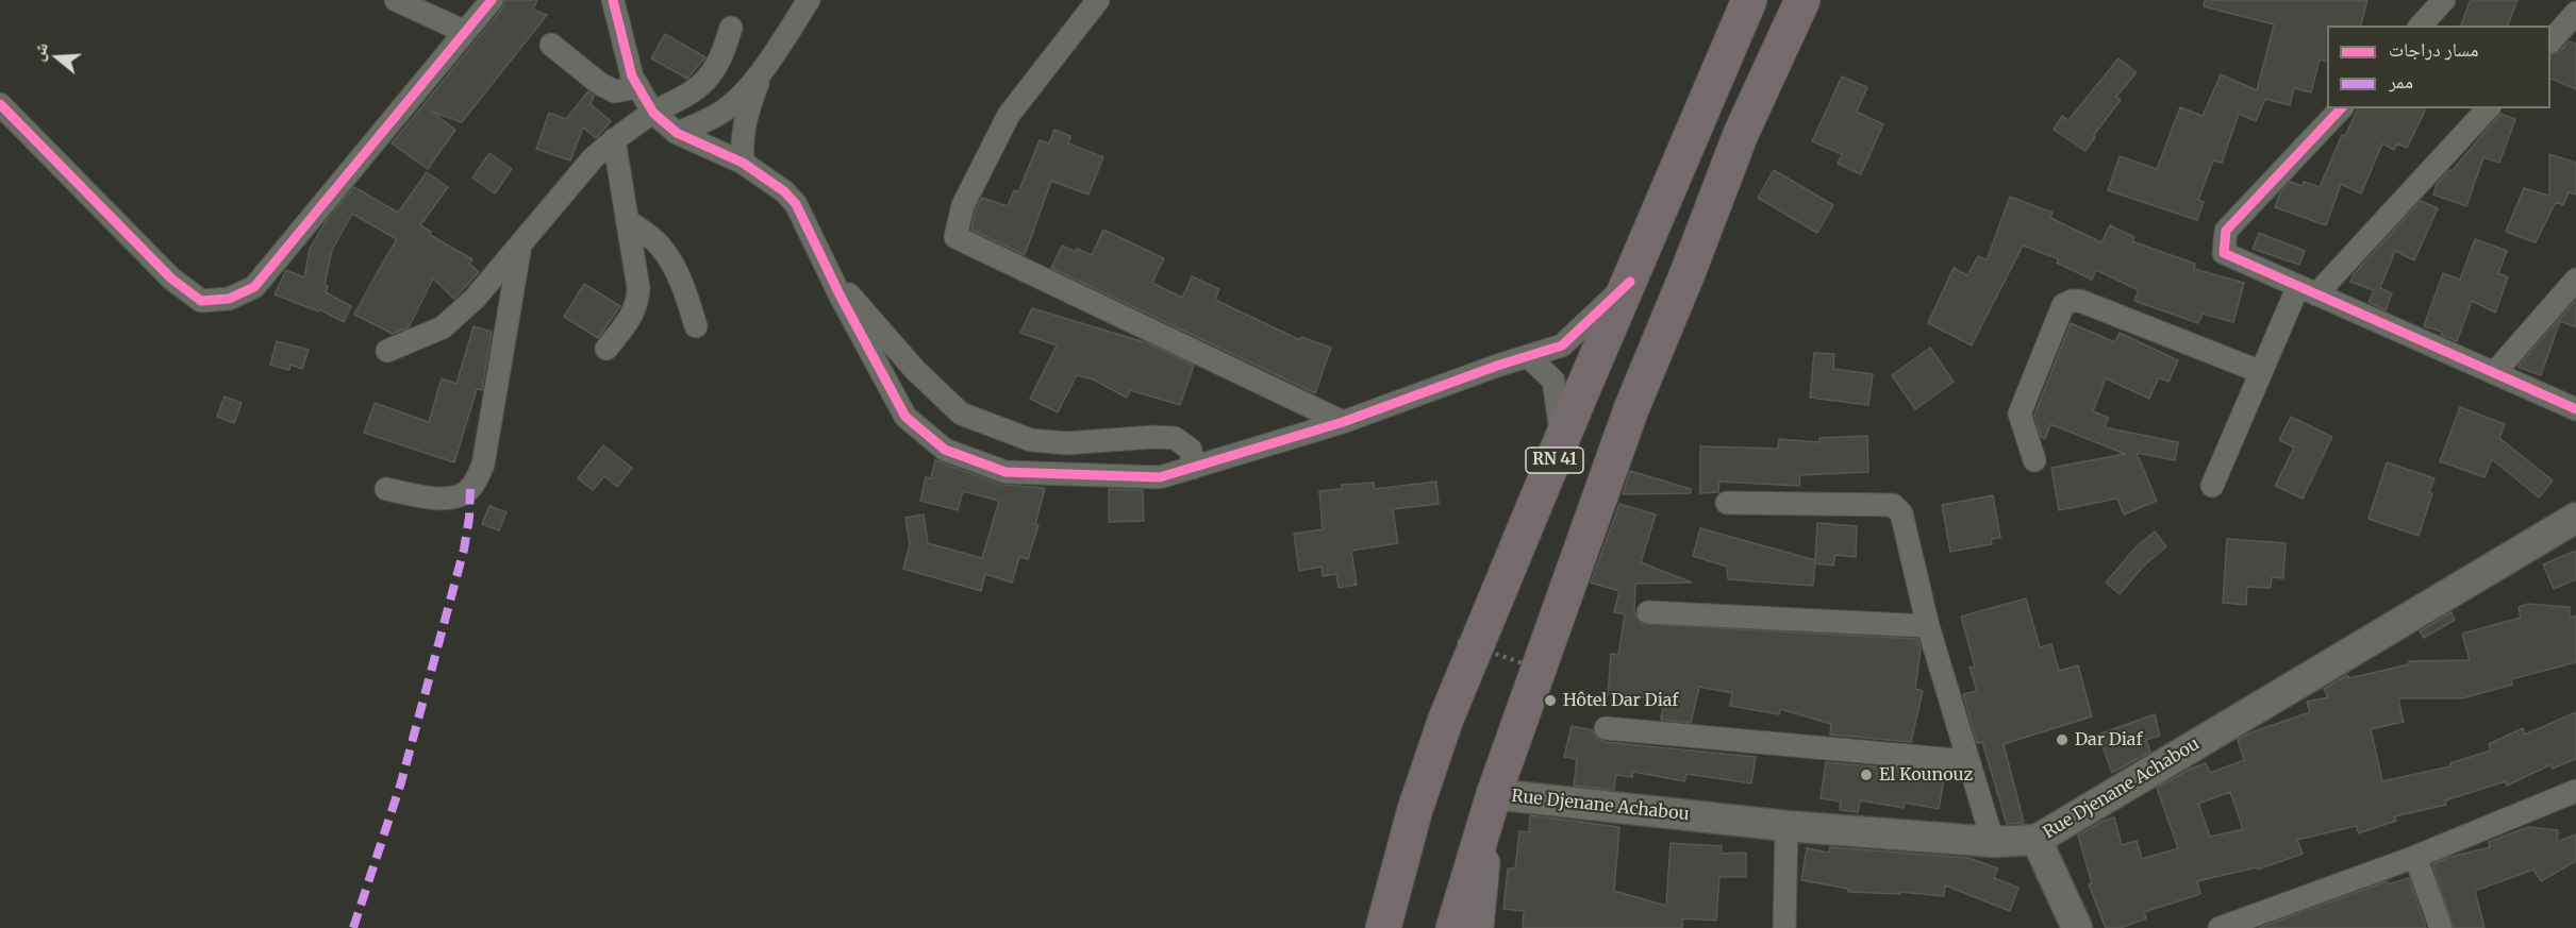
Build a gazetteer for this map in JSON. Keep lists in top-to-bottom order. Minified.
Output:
{"streets":{"highway":["RN 41"],"main road":["Rue Djenane Achabou"]},"crossings":[["RN 41","Rue Djenane Achabou"]],"places":["Hôtel Dar Diaf","Dar Diaf","El Kounouz"],"legend":["مسار دراجات","ممر"],"north":"left"}
